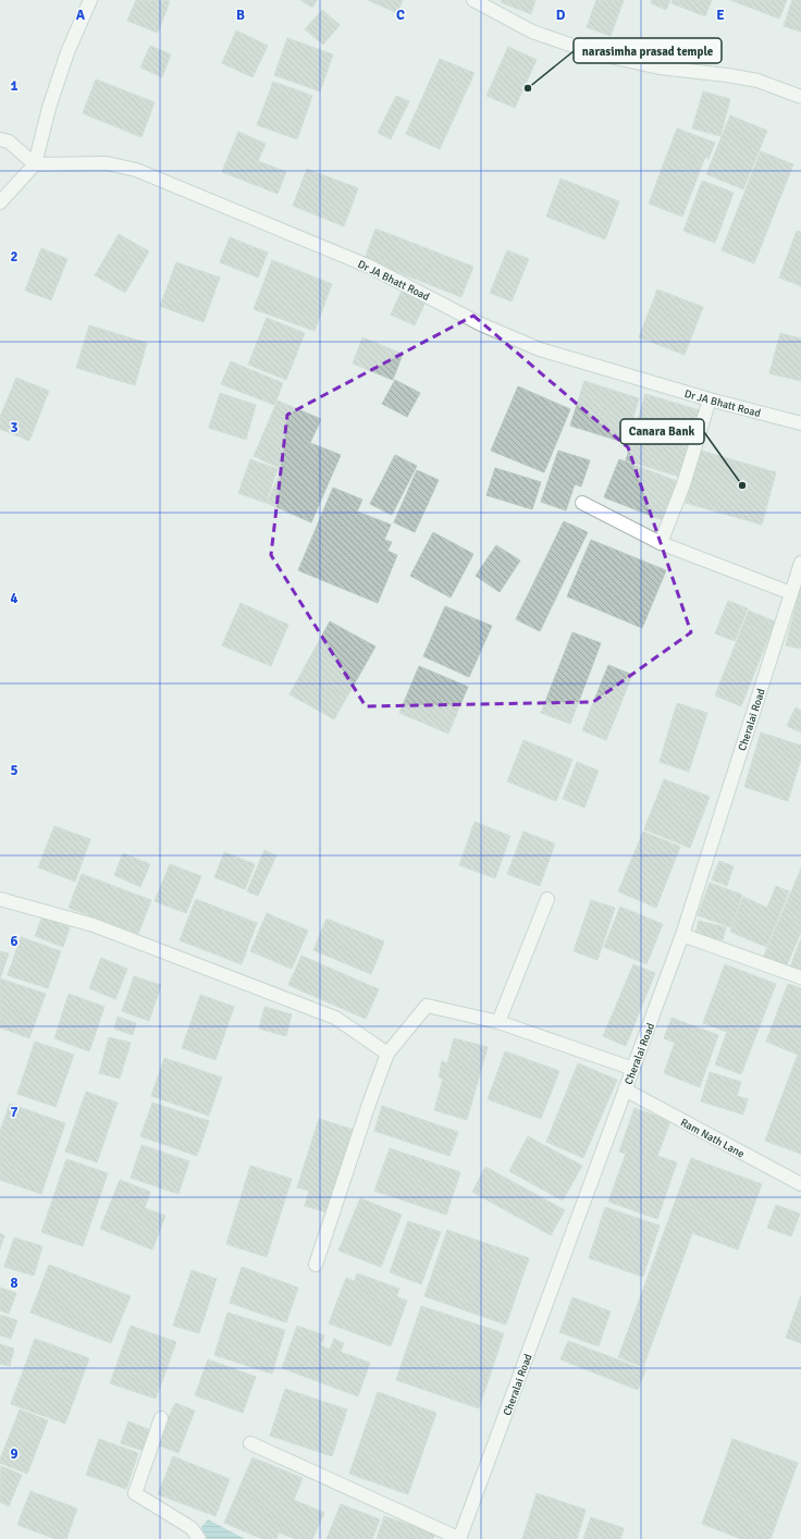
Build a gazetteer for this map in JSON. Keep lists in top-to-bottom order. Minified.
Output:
{"streets":{"street":["Dr JA Bhatt Road","Cheralai Road","Ram Nath Lane"]},"crossings":[["Cheralai Road","Ram Nath Lane"]],"places":["narasimha prasad temple","Canara Bank"],"grid":{"columns":["A","B","C","D","E"],"rows":["1","2","3","4","5","6","7","8","9"]}}
